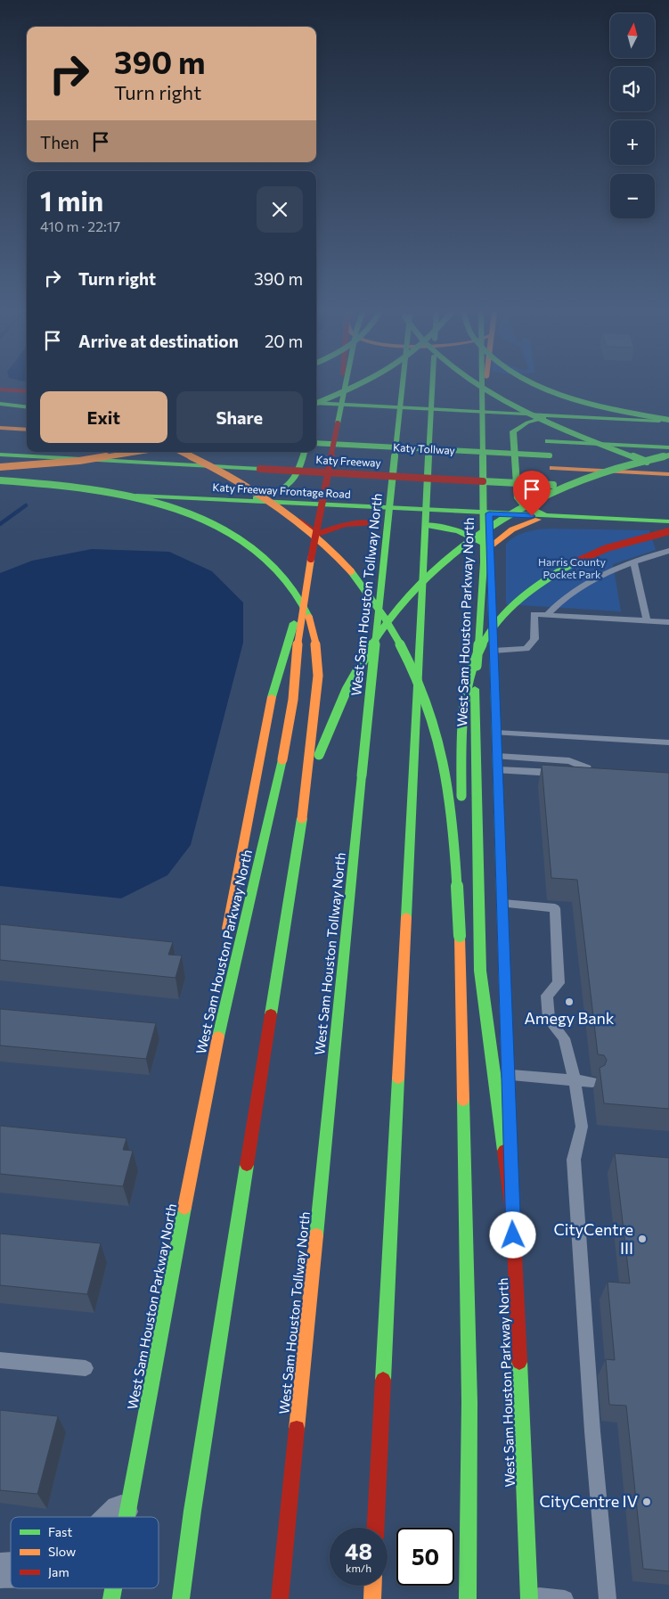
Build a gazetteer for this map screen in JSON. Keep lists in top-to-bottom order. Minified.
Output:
{"streets":{"main road":["Katy Tollway","Katy Freeway","Katy Freeway Frontage Road","West Sam Houston Tollway North","West Sam Houston Parkway North"]},"parks":["Harris County Pocket Park"],"places":["Amegy Bank","CityCentre III","CityCentre IV"],"legend":["Fast","Slow","Jam"],"north":"top","page":{"map_buttons":["+","−"],"turn":["390 m","Turn right"],"then":"Then","heading":["1 min","410 m · 22:17"],"list":[{"name":"Turn right","value":"390 m"},{"name":"Arrive at destination","value":"20 m"}],"buttons":["Exit","Share"],"speed":"48 km/h","limit":"50"}}
